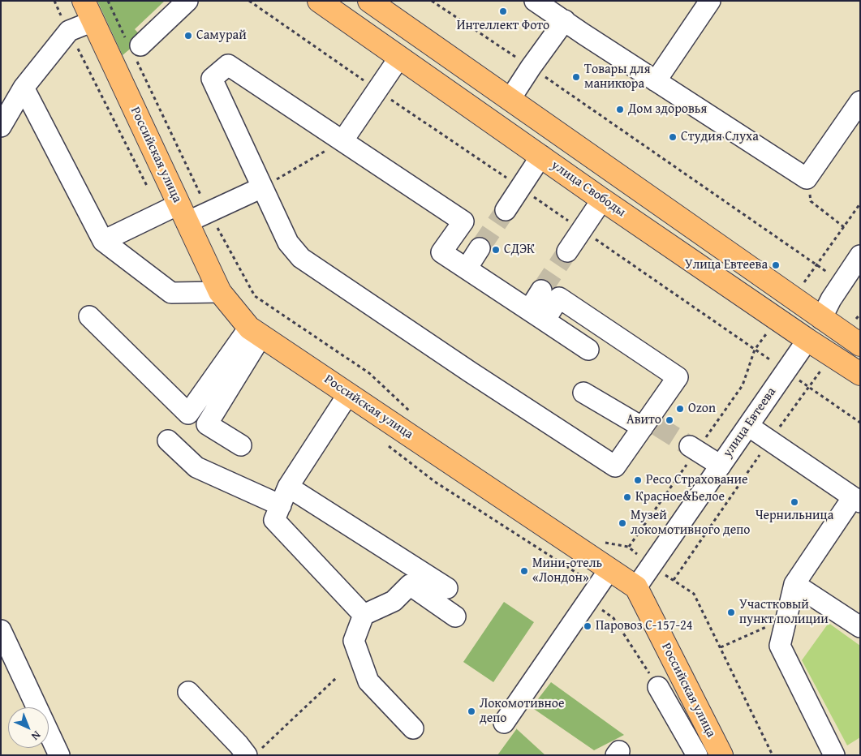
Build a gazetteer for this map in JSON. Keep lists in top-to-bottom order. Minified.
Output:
{"streets":{"main road":["Российская улица","улица Свободы","улица Евтеева"]},"crossings":[["Российская улица","улица Евтеева"],["улица Свободы","улица Евтеева"]],"places":["Интеллект Фото","Самурай","Товары для маникюра","Дом здоровья","Студия Слуха","СДЭК","Улица Евтеева","Ozon","Авито","Ресо Страхование","Красное&Белое","Чернильница","Музей локомотивного депо","Мини-отель «Лондон»","Участковый пункт полиции","Паровоз С-157-24","Локомотивное депо"],"north":"bottom right"}
